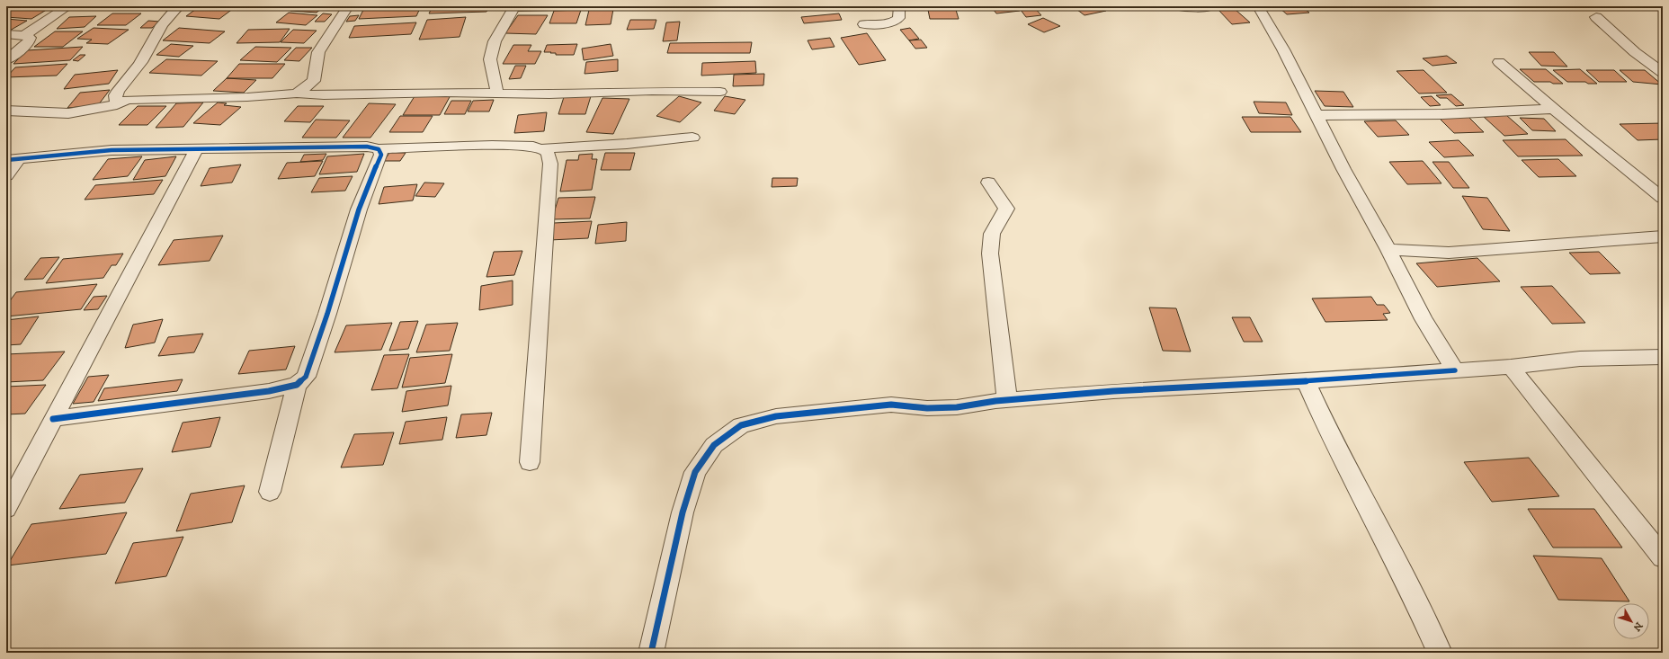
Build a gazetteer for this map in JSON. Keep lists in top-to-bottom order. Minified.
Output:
{"north":"bottom right"}
